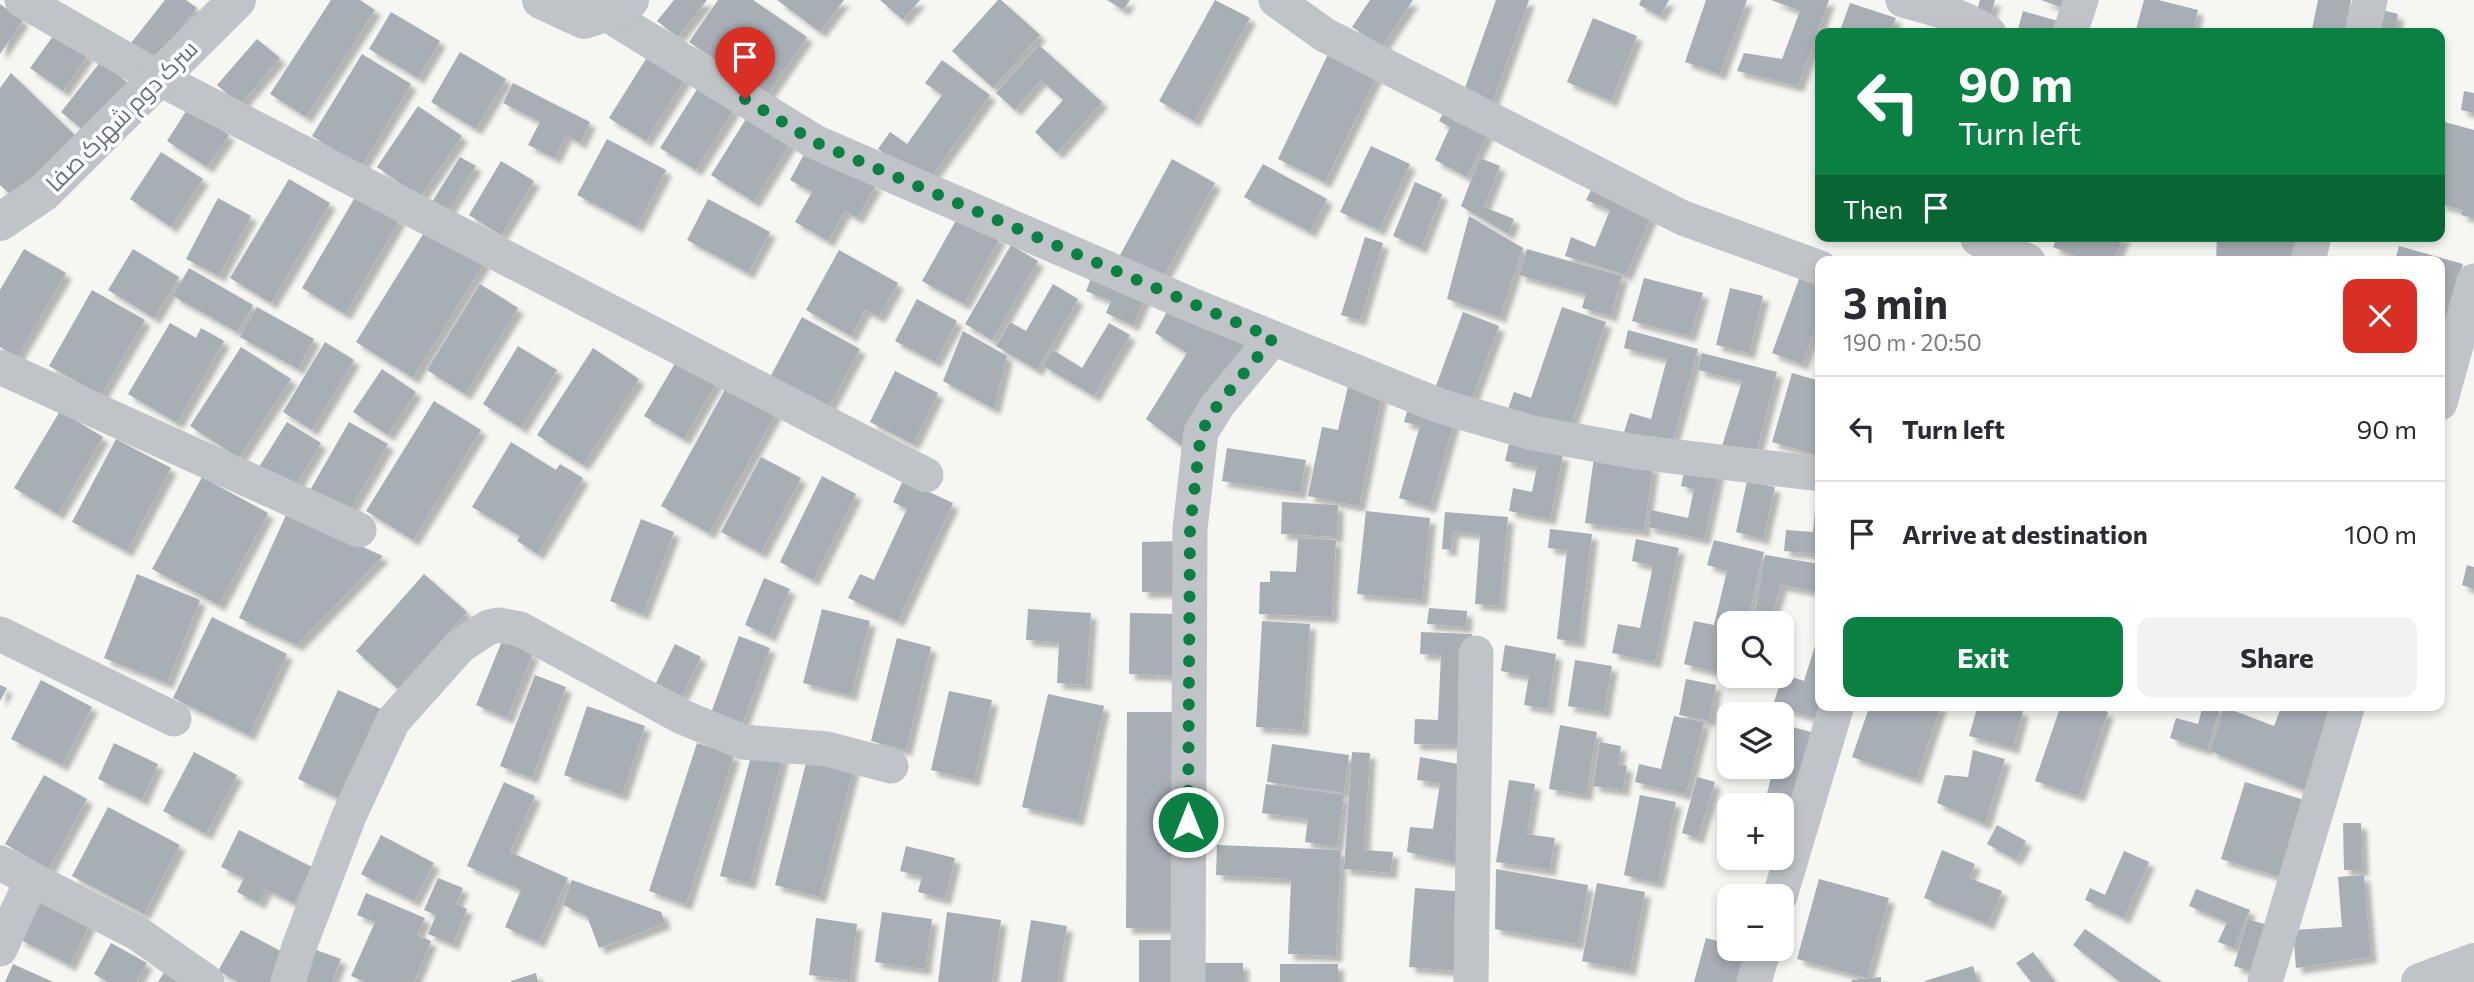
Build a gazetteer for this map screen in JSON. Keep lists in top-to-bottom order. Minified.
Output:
{"streets":{"street":["سرک دوم شهرک صفا"]},"page":{"turn":["90 m","Turn left"],"then":"Then","heading":["3 min","190 m · 20:50"],"list":[{"name":"Turn left","value":"90 m"},{"name":"Arrive at destination","value":"100 m"}],"buttons":["Exit","Share"],"map_buttons":["+","−"]}}
